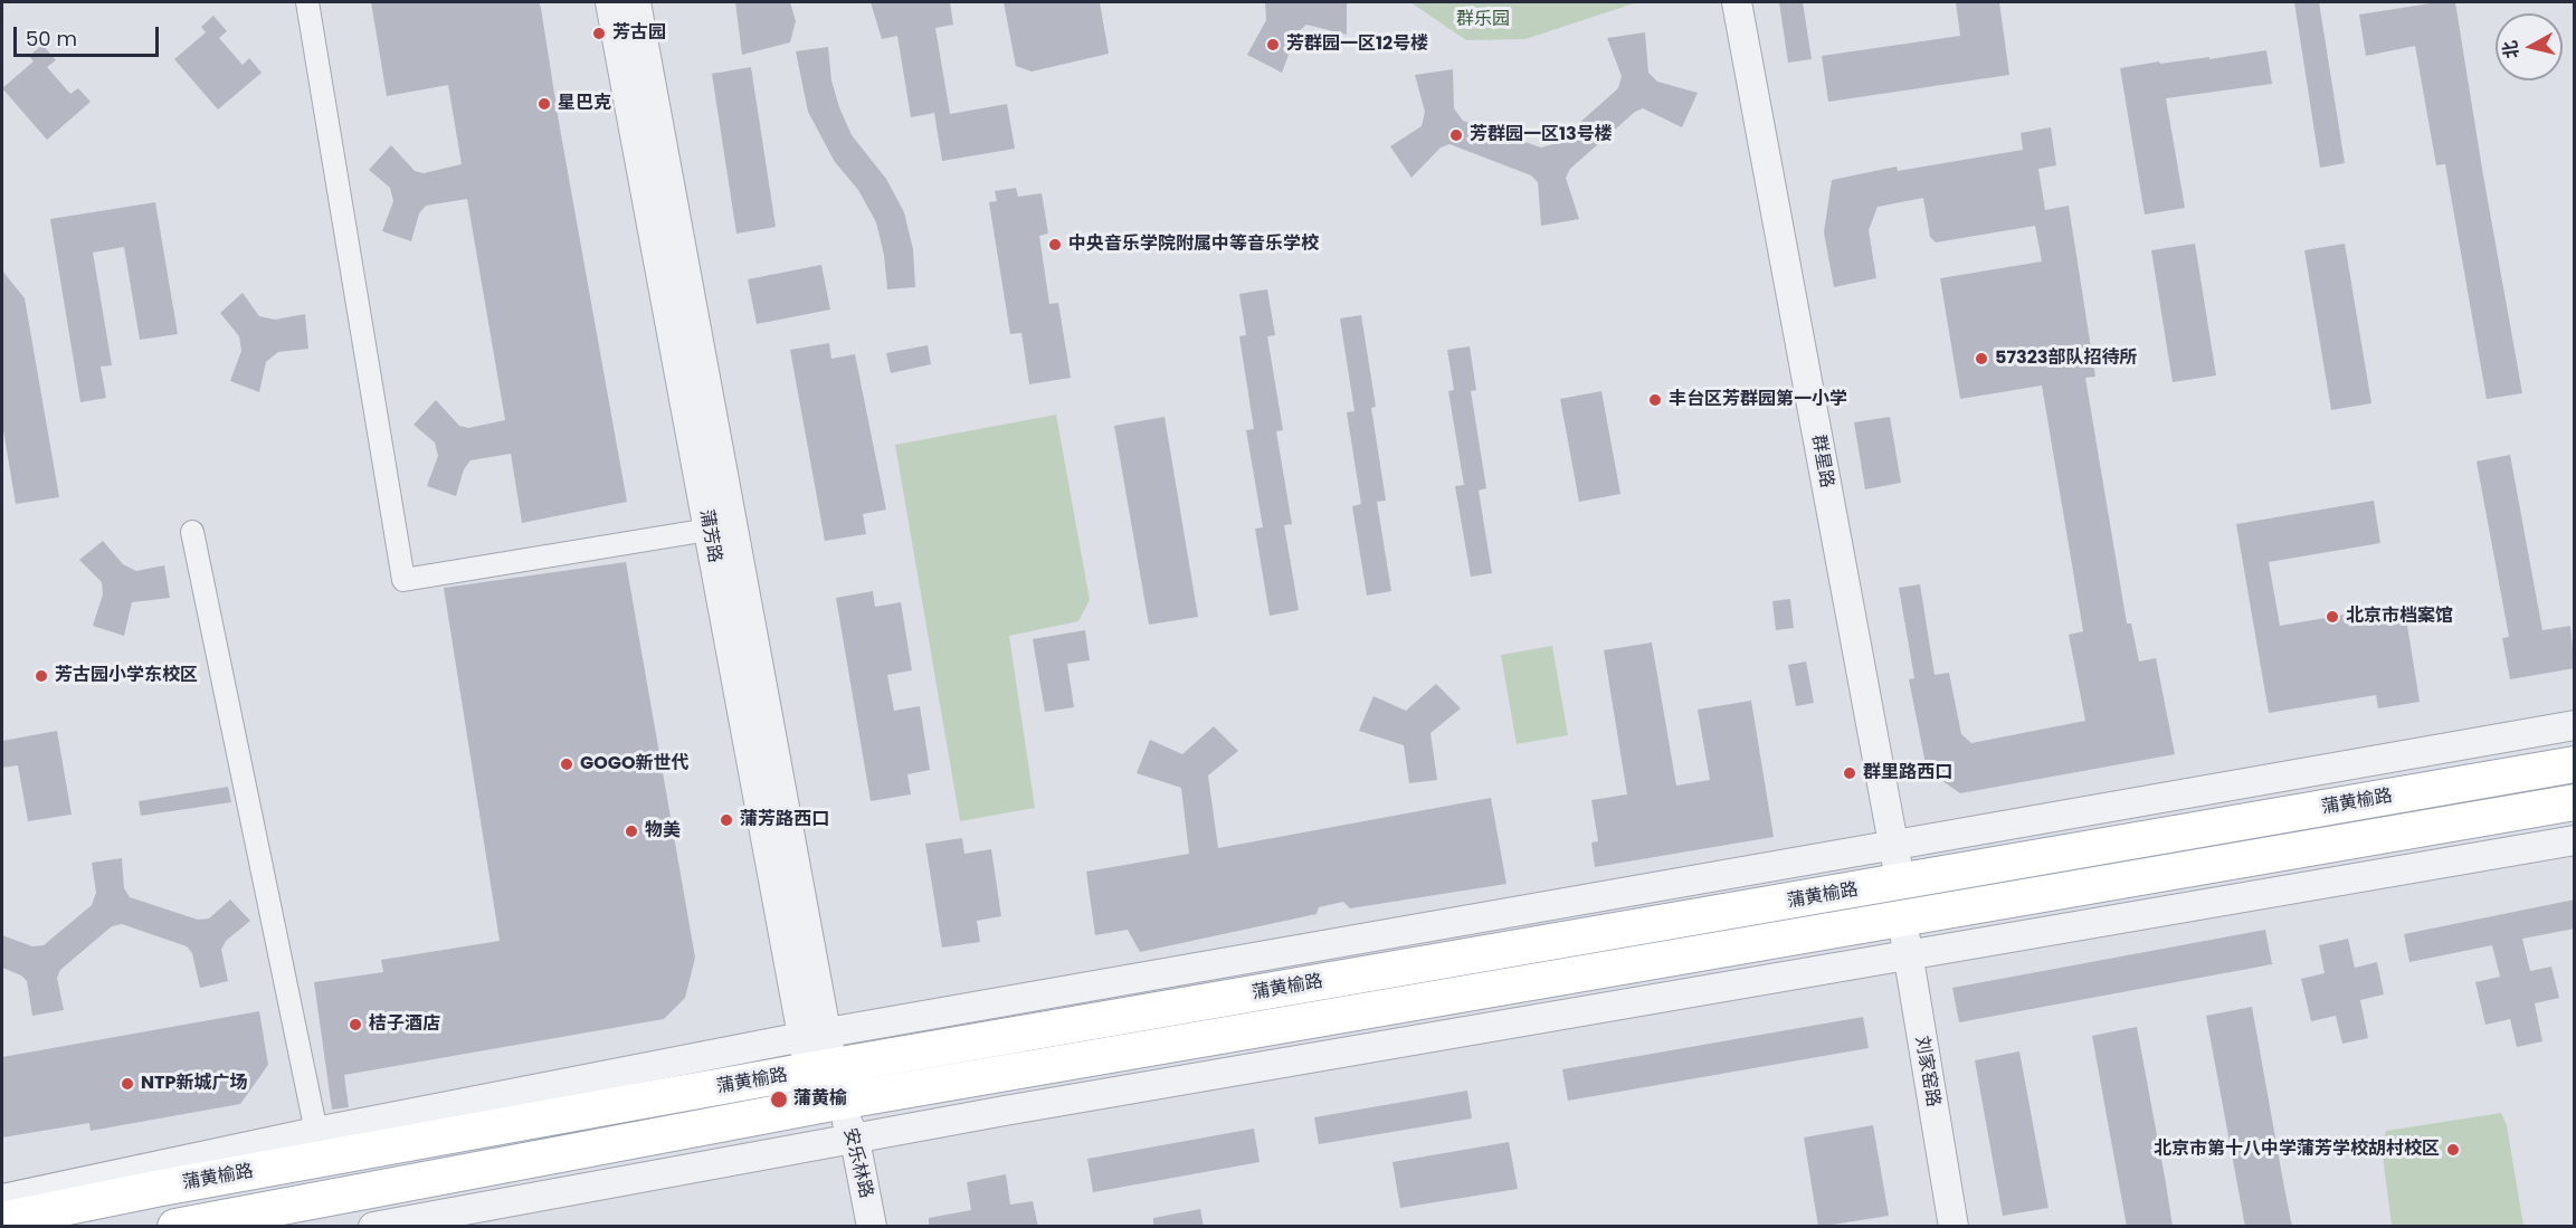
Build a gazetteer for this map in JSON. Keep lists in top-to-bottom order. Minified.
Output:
{"streets":{"main road":["蒲黄榆路"],"street":["群星路","蒲芳路","刘家窑路","安乐林路"]},"crossings":[["群星路","蒲黄榆路"],["蒲芳路","蒲黄榆路"],["蒲芳路","安乐林路"],["蒲黄榆路","刘家窑路"],["蒲黄榆路","安乐林路"]],"parks":["群乐园"],"places":["芳古园","芳群园一区12号楼","星巴克","芳群园一区13号楼","中央音乐学院附属中等音乐学校","57323部队招待所","丰台区芳群园第一小学","北京市档案馆","芳古园小学东校区","GOGO新世代","群里路西口","蒲芳路西口","物美","桔子酒店","NTP新城广场","蒲黄榆","北京市第十八中学蒲芳学校胡村校区"],"scale_bar":"50 m","north":"left"}
